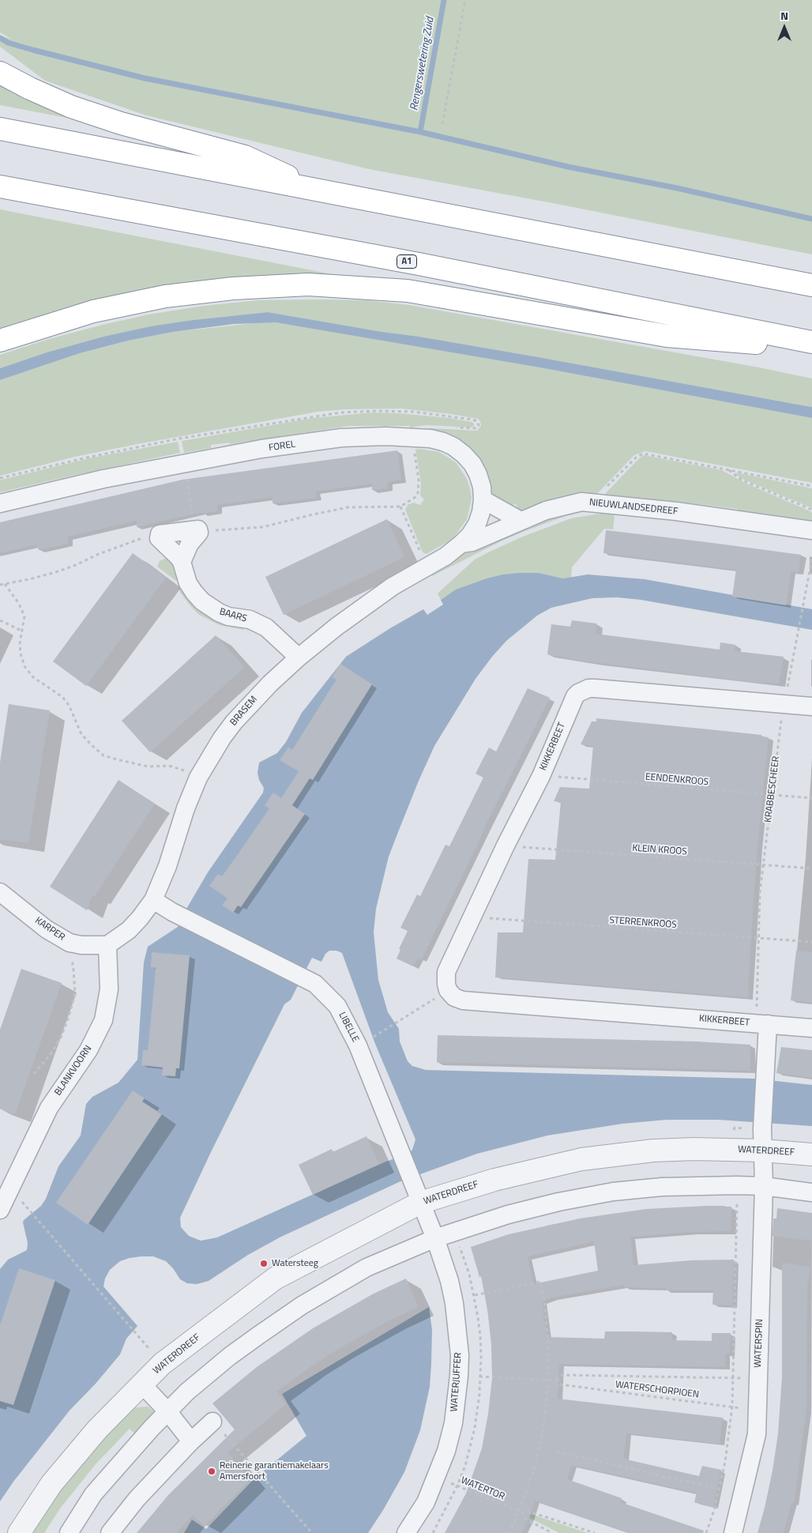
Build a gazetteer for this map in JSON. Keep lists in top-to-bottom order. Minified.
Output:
{"streets":{"highway":["A1"],"street":["FOREL","NIEUWLANDSEDREEF","BAARS","BRASEM","KIKKERBEET","KARPER","LIBELLE","BLANKVOORN","WATERDREEF","WATERSPIN","WATERJUFFER"],"path":["EENDENKROOS","KRABBESCHEER","KLEIN KROOS","STERRENKROOS","WATERSCHORPIOEN","WATERTOR"]},"crossings":[["FOREL","NIEUWLANDSEDREEF"],["FOREL","BRASEM"],["NIEUWLANDSEDREEF","BRASEM"],["BAARS","BRASEM"],["BRASEM","KARPER"],["BRASEM","LIBELLE"],["BRASEM","BLANKVOORN"],["KIKKERBEET","EENDENKROOS"],["KIKKERBEET","KRABBESCHEER"],["KIKKERBEET","KLEIN KROOS"],["KIKKERBEET","STERRENKROOS"],["EENDENKROOS","KRABBESCHEER"],["KRABBESCHEER","KLEIN KROOS"],["KRABBESCHEER","STERRENKROOS"],["KARPER","BLANKVOORN"],["LIBELLE","WATERDREEF"],["LIBELLE","WATERJUFFER"],["WATERDREEF","WATERSPIN"],["WATERDREEF","WATERJUFFER"],["WATERSPIN","WATERSCHORPIOEN"],["WATERJUFFER","WATERSCHORPIOEN"],["WATERJUFFER","WATERTOR"]],"water":["Rengerswetering Zuid"],"places":["Watersteeg","Reinerie garantiemakelaars Amersfoort"],"north":"top"}
